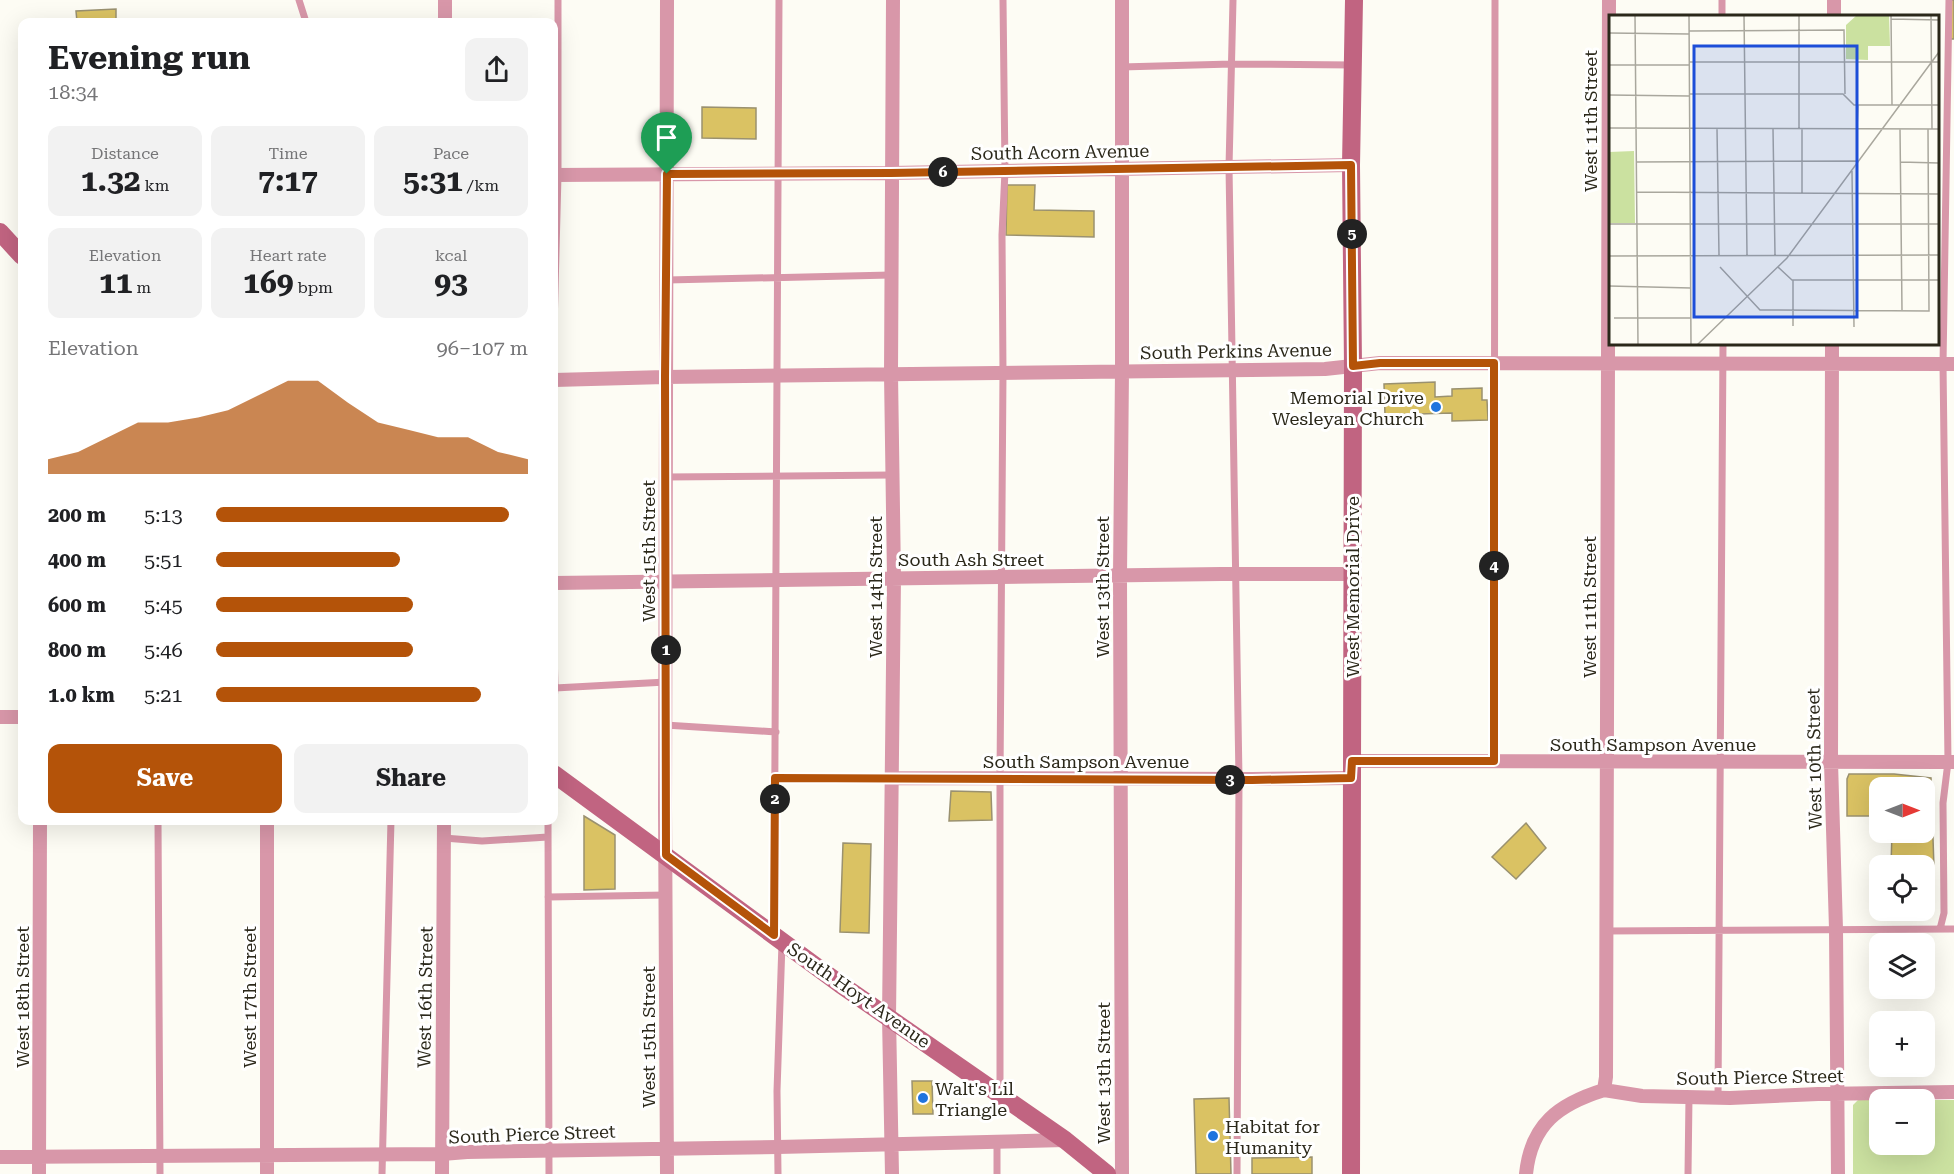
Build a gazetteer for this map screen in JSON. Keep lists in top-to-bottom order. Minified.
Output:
{"streets":{"main road":["West Memorial Drive","South Hoyt Avenue"],"street":["West 11th Street","South Acorn Avenue","South Perkins Avenue","West 15th Street","South Ash Street","West 14th Street","West 13th Street","South Sampson Avenue","West 10th Street","West 18th Street","West 17th Street","West 16th Street","South Pierce Street"]},"crossings":[["West 11th Street","South Perkins Avenue"],["West 11th Street","South Sampson Avenue"],["West 11th Street","South Pierce Street"],["South Acorn Avenue","West 15th Street"],["South Acorn Avenue","West 14th Street"],["South Acorn Avenue","West 13th Street"],["South Acorn Avenue","West Memorial Drive"],["South Perkins Avenue","West 15th Street"],["South Perkins Avenue","West 14th Street"],["South Perkins Avenue","West 13th Street"],["South Perkins Avenue","West Memorial Drive"],["South Perkins Avenue","West 10th Street"],["West 15th Street","South Ash Street"],["West 15th Street","South Hoyt Avenue"],["West 15th Street","South Pierce Street"],["South Ash Street","West 14th Street"],["South Ash Street","West 13th Street"],["South Ash Street","West Memorial Drive"],["West 14th Street","South Sampson Avenue"],["West 14th Street","South Hoyt Avenue"],["West 14th Street","South Pierce Street"],["West 13th Street","South Sampson Avenue"],["West Memorial Drive","South Sampson Avenue"],["South Sampson Avenue","West 10th Street"],["West 10th Street","South Pierce Street"],["South Hoyt Avenue","South Pierce Street"],["West 18th Street","South Pierce Street"],["West 17th Street","South Pierce Street"],["West 16th Street","South Pierce Street"]],"places":["Memorial Drive Wesleyan Church","Walt's Lil Triangle","Habitat for Humanity"],"north":"right","page":{"heading":["Evening run","18:34"],"stats":[["Distance","1.32 km"],["Time","7:17"],["Pace","5:31 /km"],["Elevation","11 m"],["Heart rate","169 bpm"],["kcal","93"]],"pins":["6","5","4","1","3","2"],"chart":["Elevation","96–107 m"],"list":[{"name":"200 m","note":"5:13"},{"name":"400 m","note":"5:51"},{"name":"600 m","note":"5:45"},{"name":"800 m","note":"5:46"},{"name":"1.0 km","note":"5:21"}],"buttons":["Save","Share"],"map_buttons":["+","−"]}}
